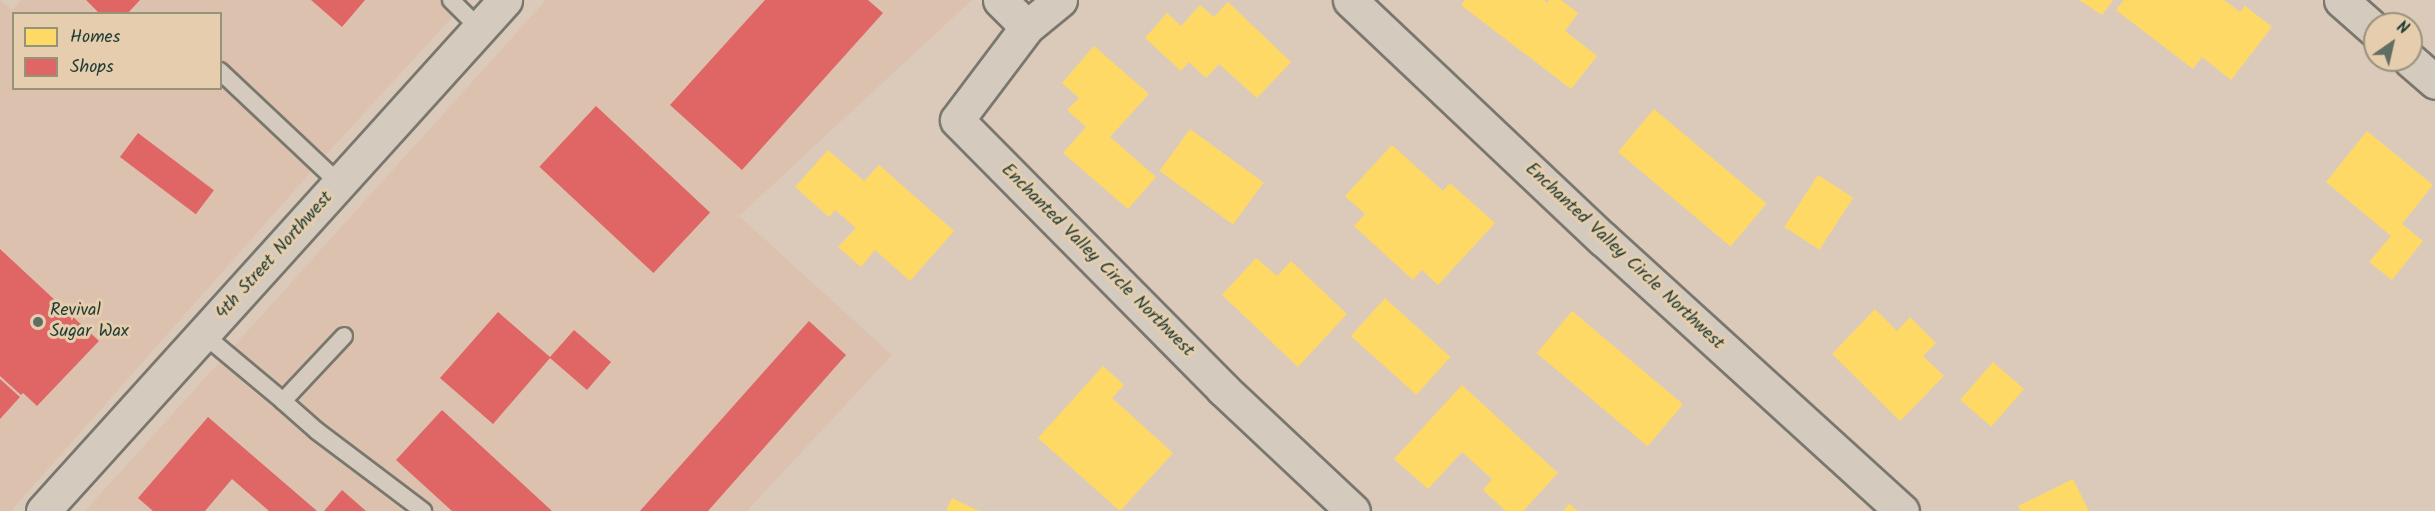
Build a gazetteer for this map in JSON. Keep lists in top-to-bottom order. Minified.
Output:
{"streets":{"street":["4th Street Northwest","Enchanted Valley Circle Northwest"]},"places":["Revival Sugar Wax"],"legend":["Homes","Shops"],"north":"top right"}
